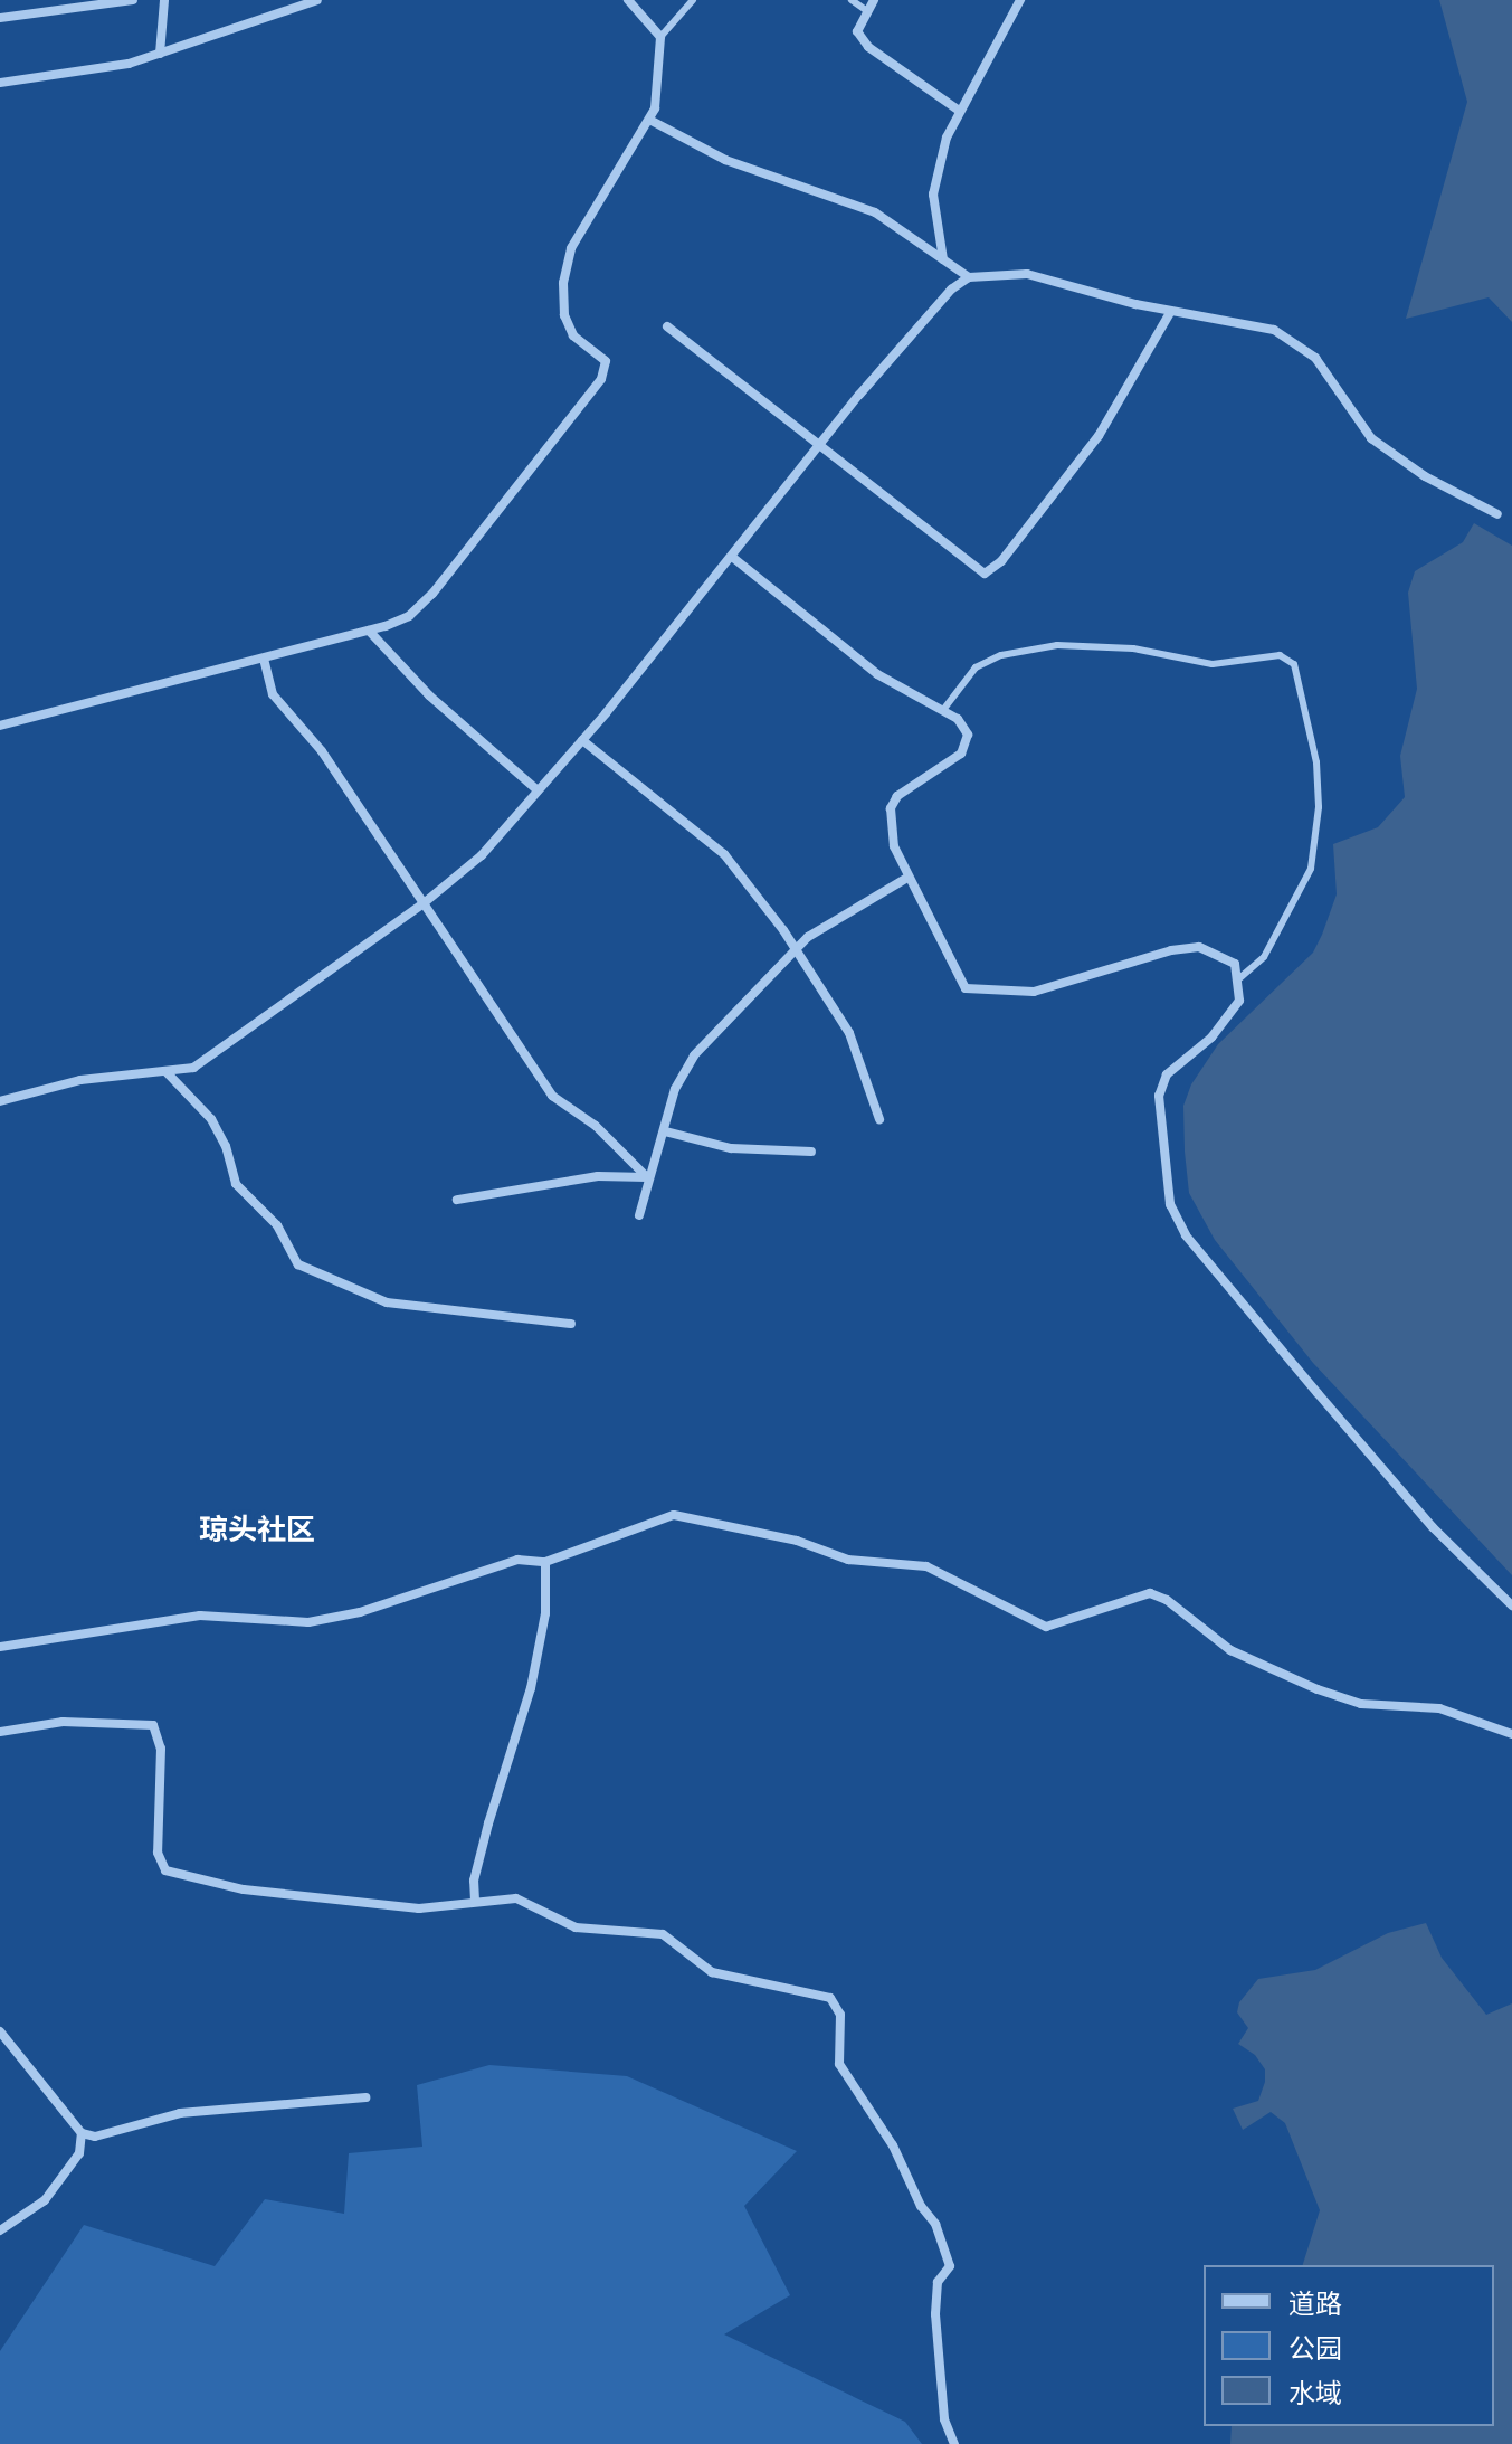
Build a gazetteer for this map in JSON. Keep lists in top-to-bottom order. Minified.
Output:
{"districts":["琼头社区"],"legend":["道路","公园","水域"]}
